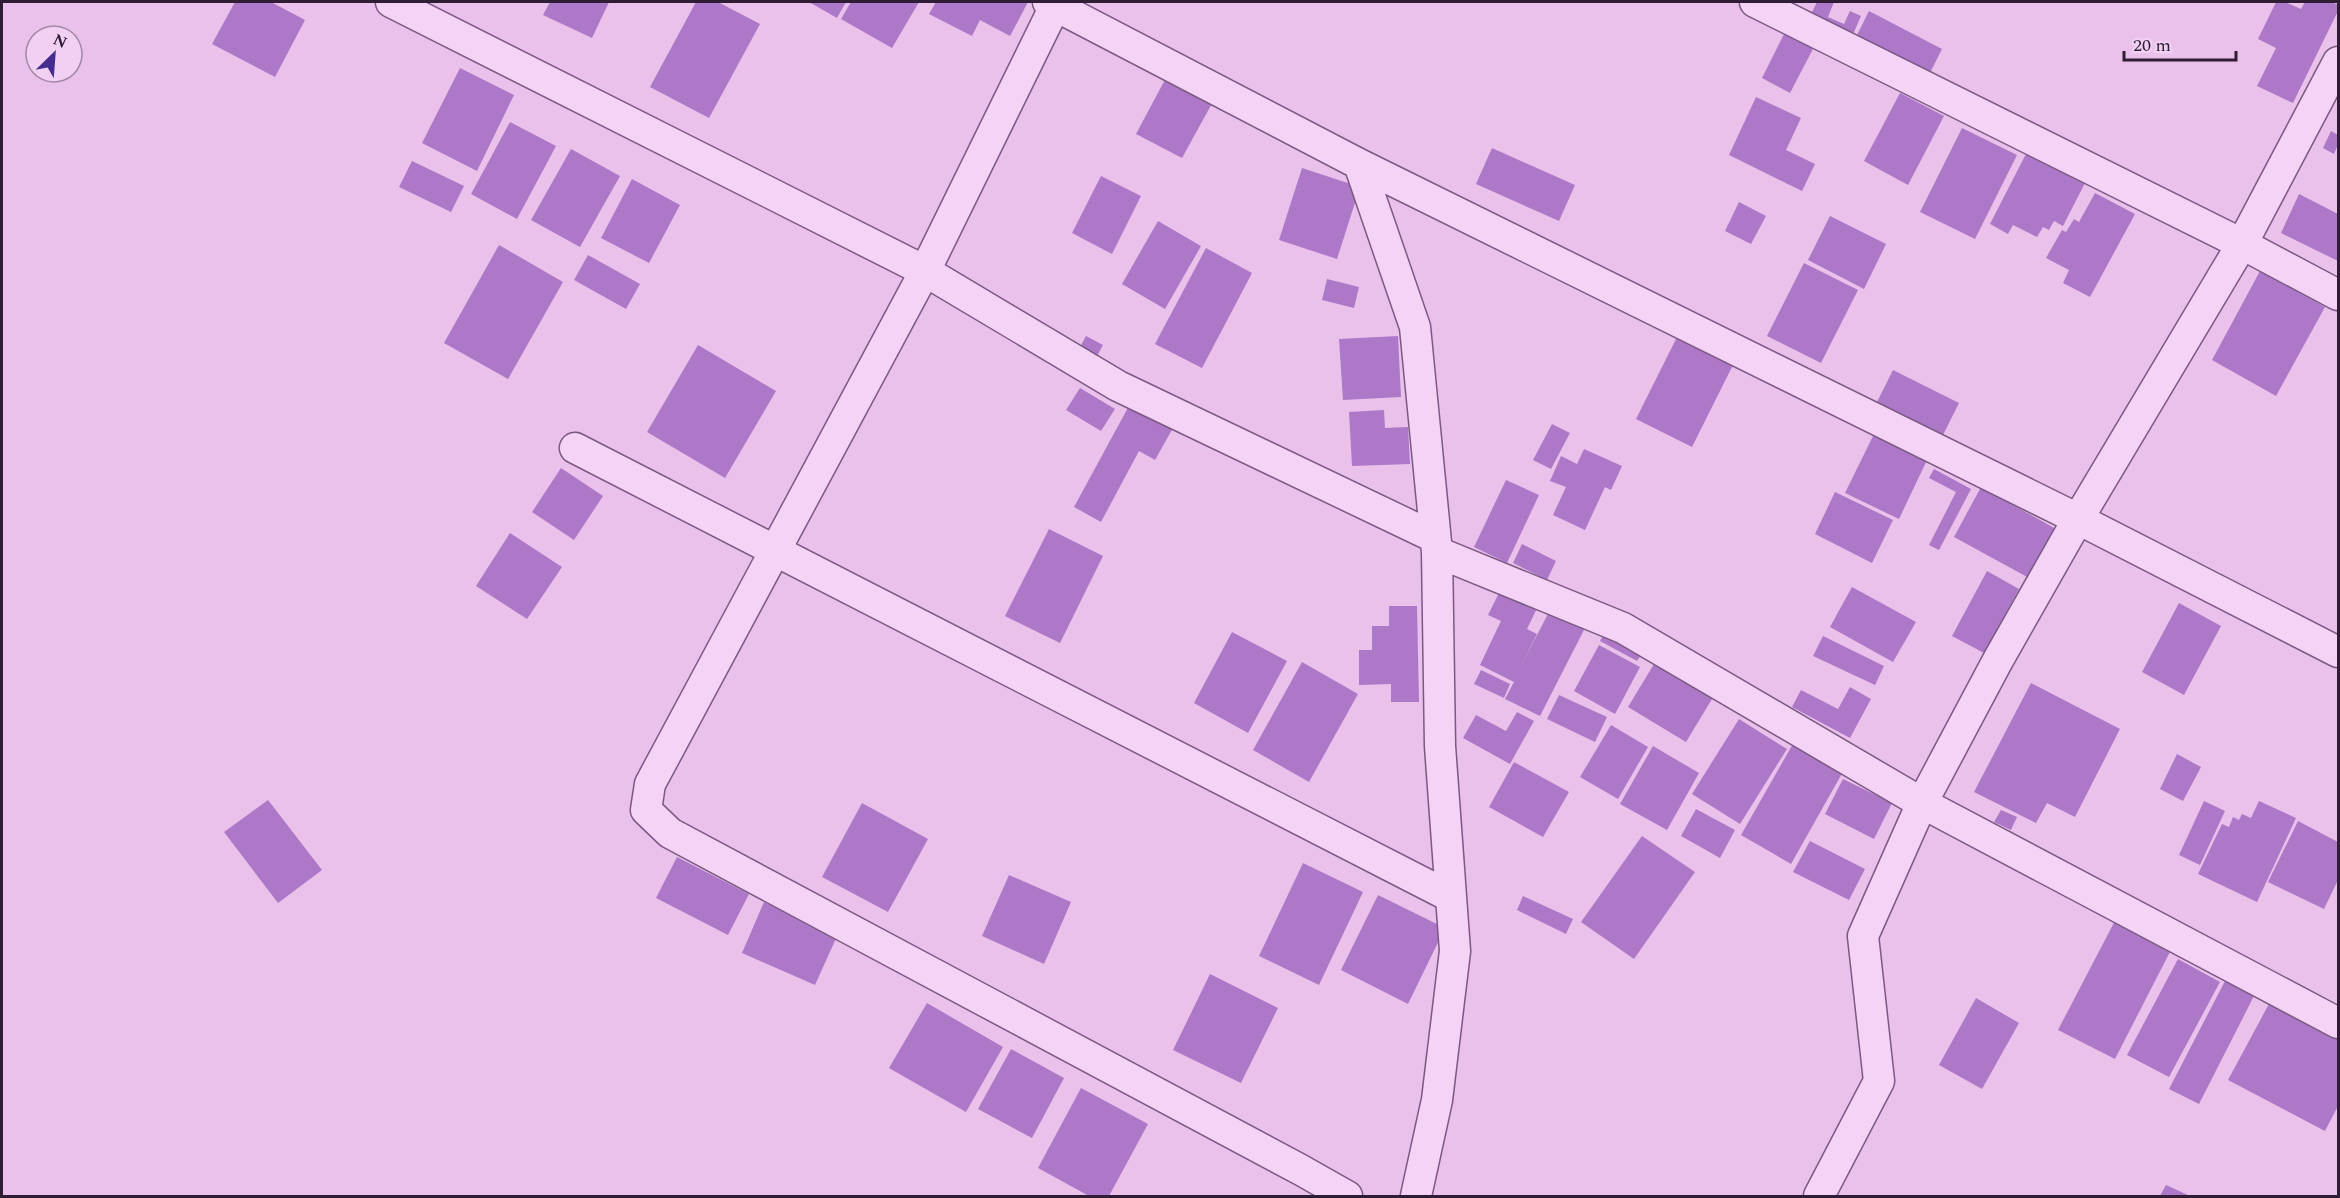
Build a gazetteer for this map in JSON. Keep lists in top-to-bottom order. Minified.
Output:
{"scale_bar":"20 m","north":"top right"}
